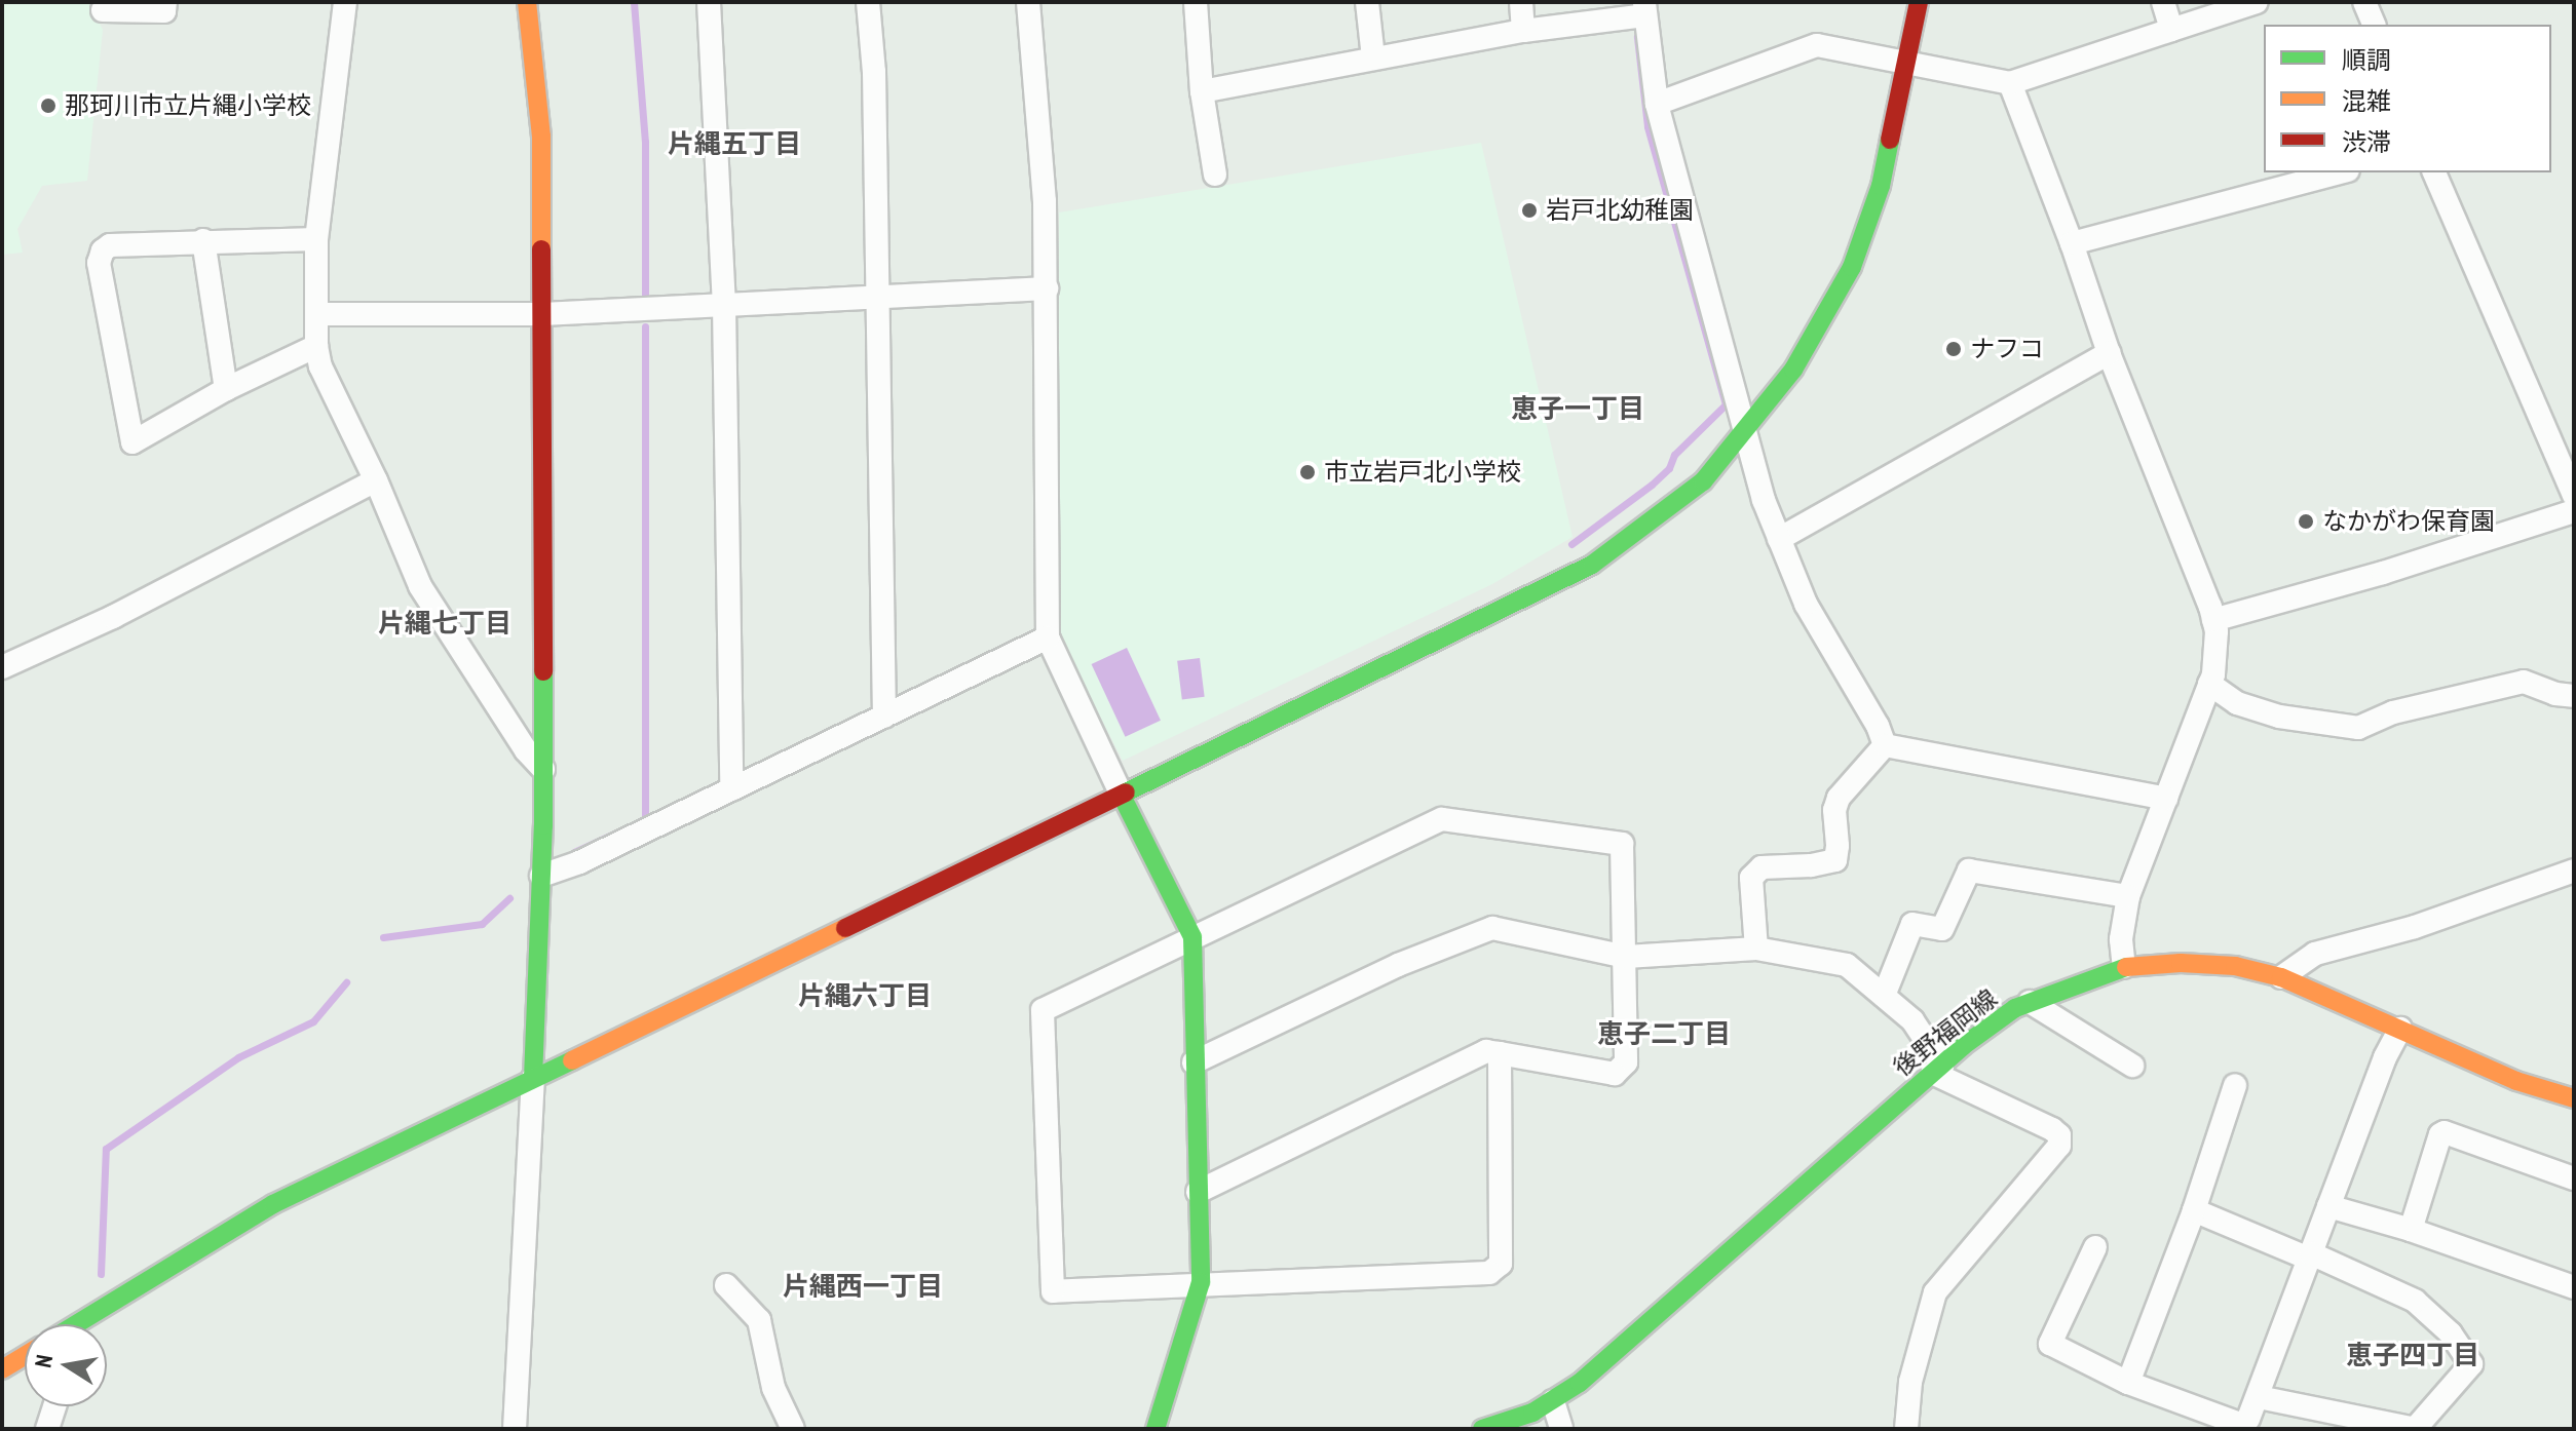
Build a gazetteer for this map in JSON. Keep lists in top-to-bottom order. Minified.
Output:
{"streets":{"street":["後野福岡線"]},"districts":["片縄五丁目","恵子一丁目","片縄七丁目","片縄六丁目","恵子二丁目","片縄西一丁目","恵子四丁目"],"places":["那珂川市立片縄小学校","岩戸北幼稚園","ナフコ","市立岩戸北小学校","なかがわ保育園"],"legend":["順調","混雑","渋滞"],"north":"left"}
